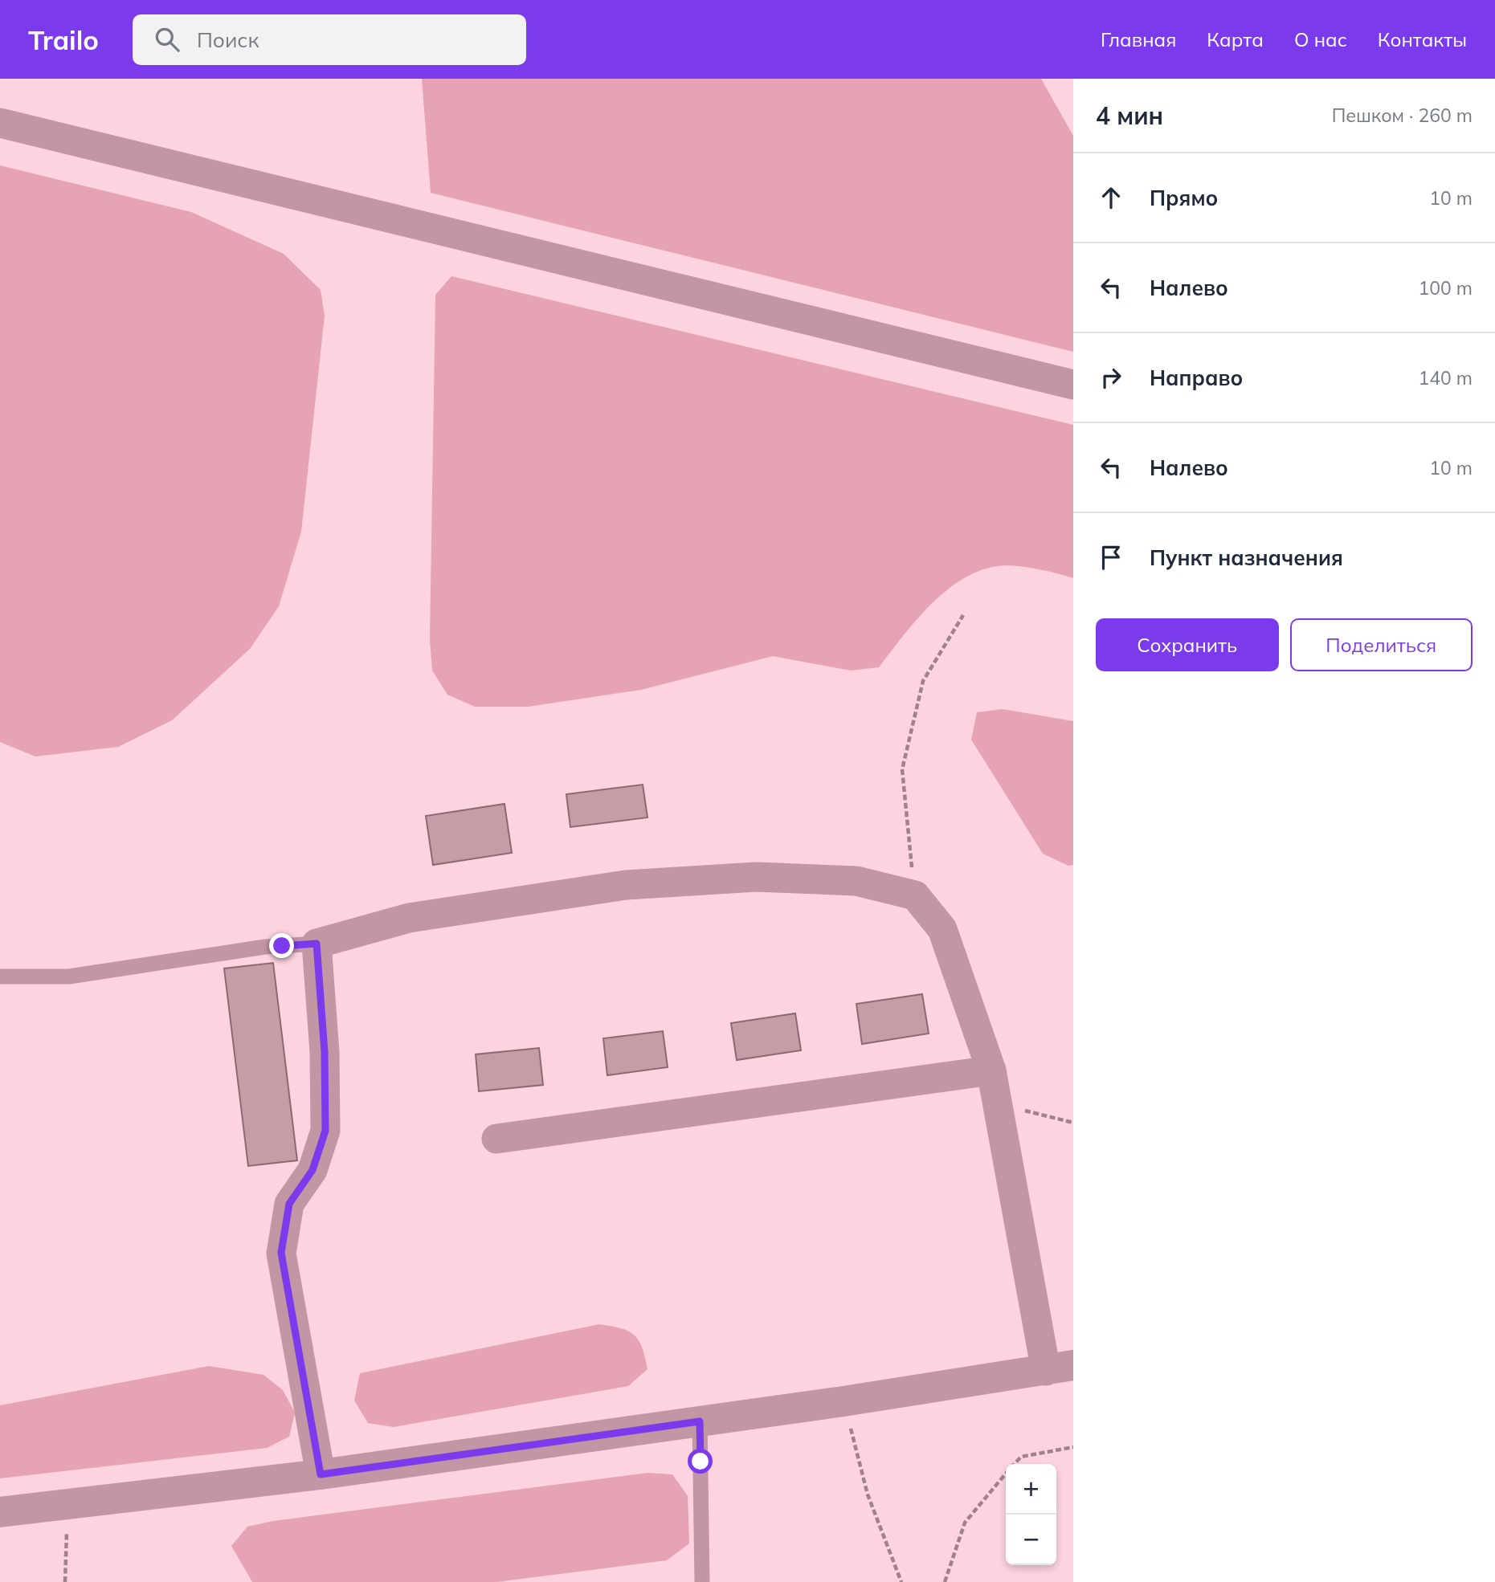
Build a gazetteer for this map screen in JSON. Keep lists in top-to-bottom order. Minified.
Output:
{"page":{"header":"Trailo","search":"Поиск","nav":["Главная","Карта","О нас","Контакты"],"heading":["4 мин","Пешком · 260 m"],"list":[["Прямо","10 m"],["Налево","100 m"],["Направо","140 m"],["Налево","10 m"],"Пункт назначения"],"buttons":["Сохранить","Поделиться"],"map_buttons":["+","−"]}}
